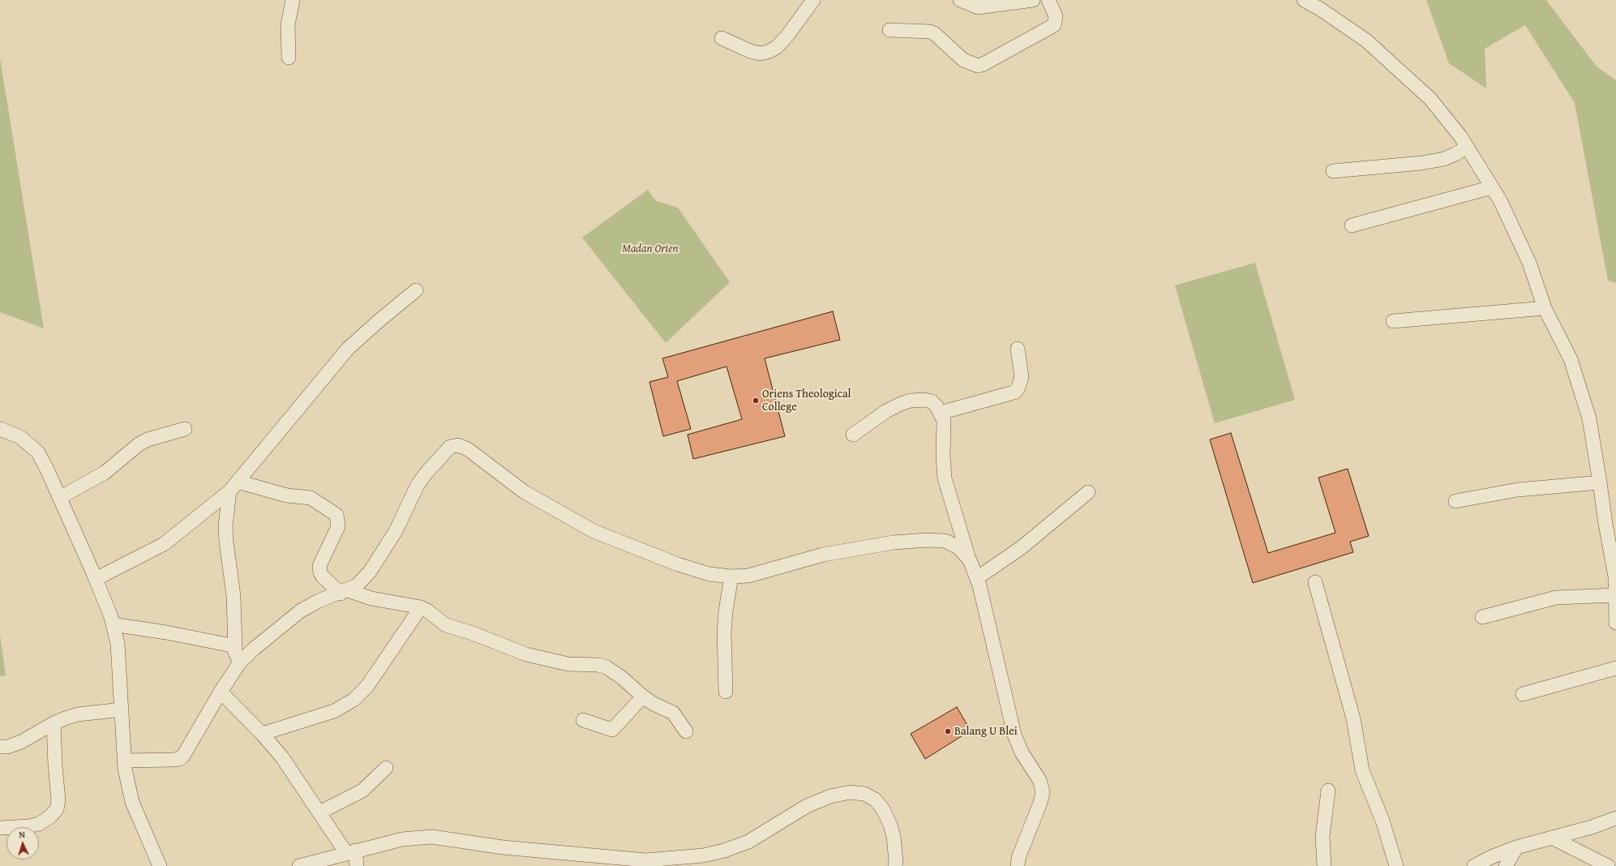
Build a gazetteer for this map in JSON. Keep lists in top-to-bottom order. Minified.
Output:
{"parks":["Madan Orien"],"places":["Oriens Theological College","Balang U Blei"],"north":"top"}
